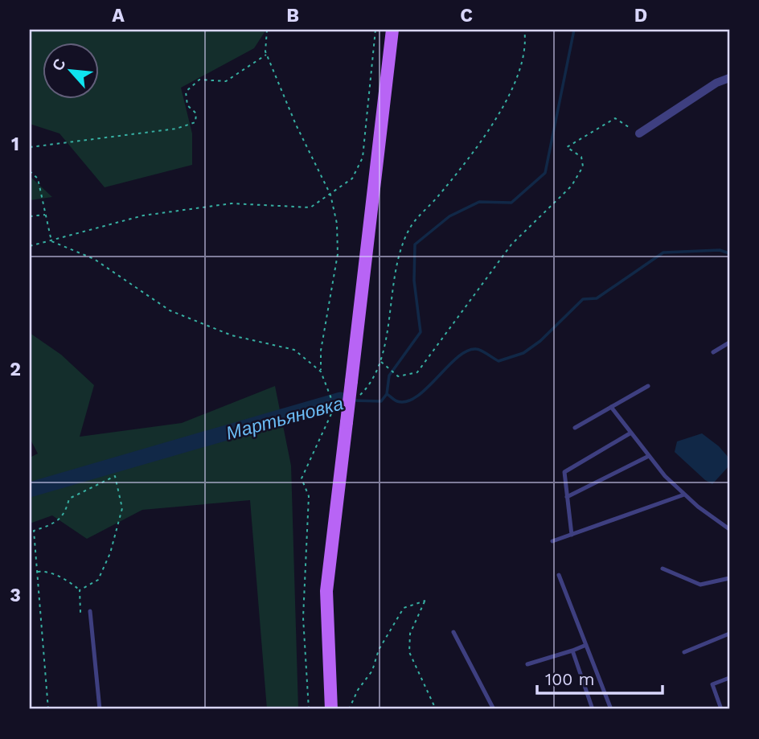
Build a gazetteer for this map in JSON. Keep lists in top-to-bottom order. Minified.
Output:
{"water":["Мартьяновка"],"scale_bar":"100 m","north":"top left","grid":{"columns":["A","B","C","D"],"rows":["1","2","3"]}}
